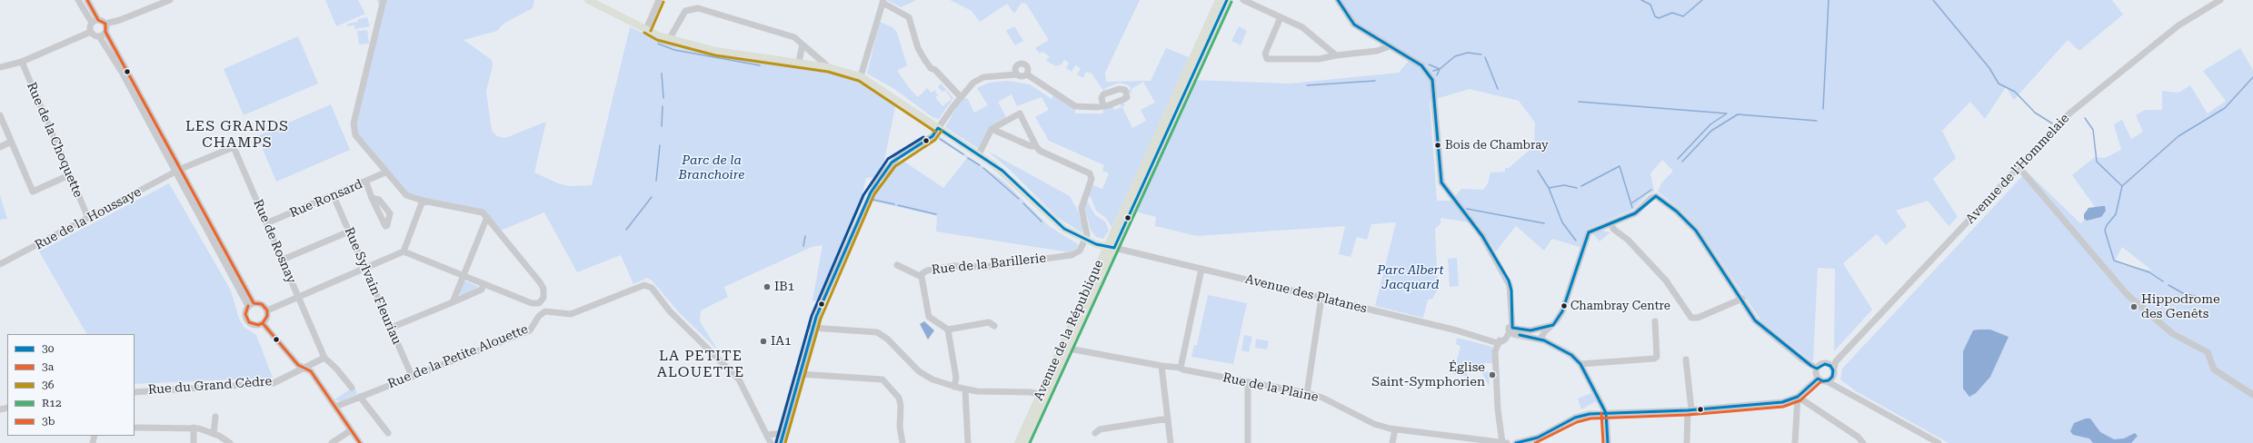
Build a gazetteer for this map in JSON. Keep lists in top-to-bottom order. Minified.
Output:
{"streets":{"main road":["Avenue de la République"],"street":["Rue de la Choquette","Avenue de l'Hommelaie","Rue Ronsard","Rue de la Houssaye","Rue de Rosnay","Rue de la Barillerie","Rue Sylvain Fleuriau","Avenue des Platanes","Rue de la Petite Alouette","Rue du Grand Cèdre","Rue de la Plaine"]},"crossings":[["Rue de la Choquette","Rue de la Houssaye"],["Rue Ronsard","Rue de Rosnay"],["Rue Ronsard","Rue Sylvain Fleuriau"],["Rue de la Houssaye","Rue de Rosnay"],["Rue de Rosnay","Rue du Grand Cèdre"],["Rue Sylvain Fleuriau","Rue de la Petite Alouette"],["Avenue des Platanes","Avenue de la République"],["Avenue de la République","Rue de la Plaine"]],"districts":["LES GRANDS CHAMPS","LA PETITE ALOUETTE"],"parks":["Parc de la Branchoire","Parc Albert Jacquard"],"places":["Bois de Chambray","IB1","Chambray Centre","Hippodrome des Genêts","IA1","Église Saint-Symphorien"],"lines":["transit line 30","transit line 3a","transit line 36","transit line R12","transit line 3b"],"legend":["30","3a","36","R12","3b"]}
